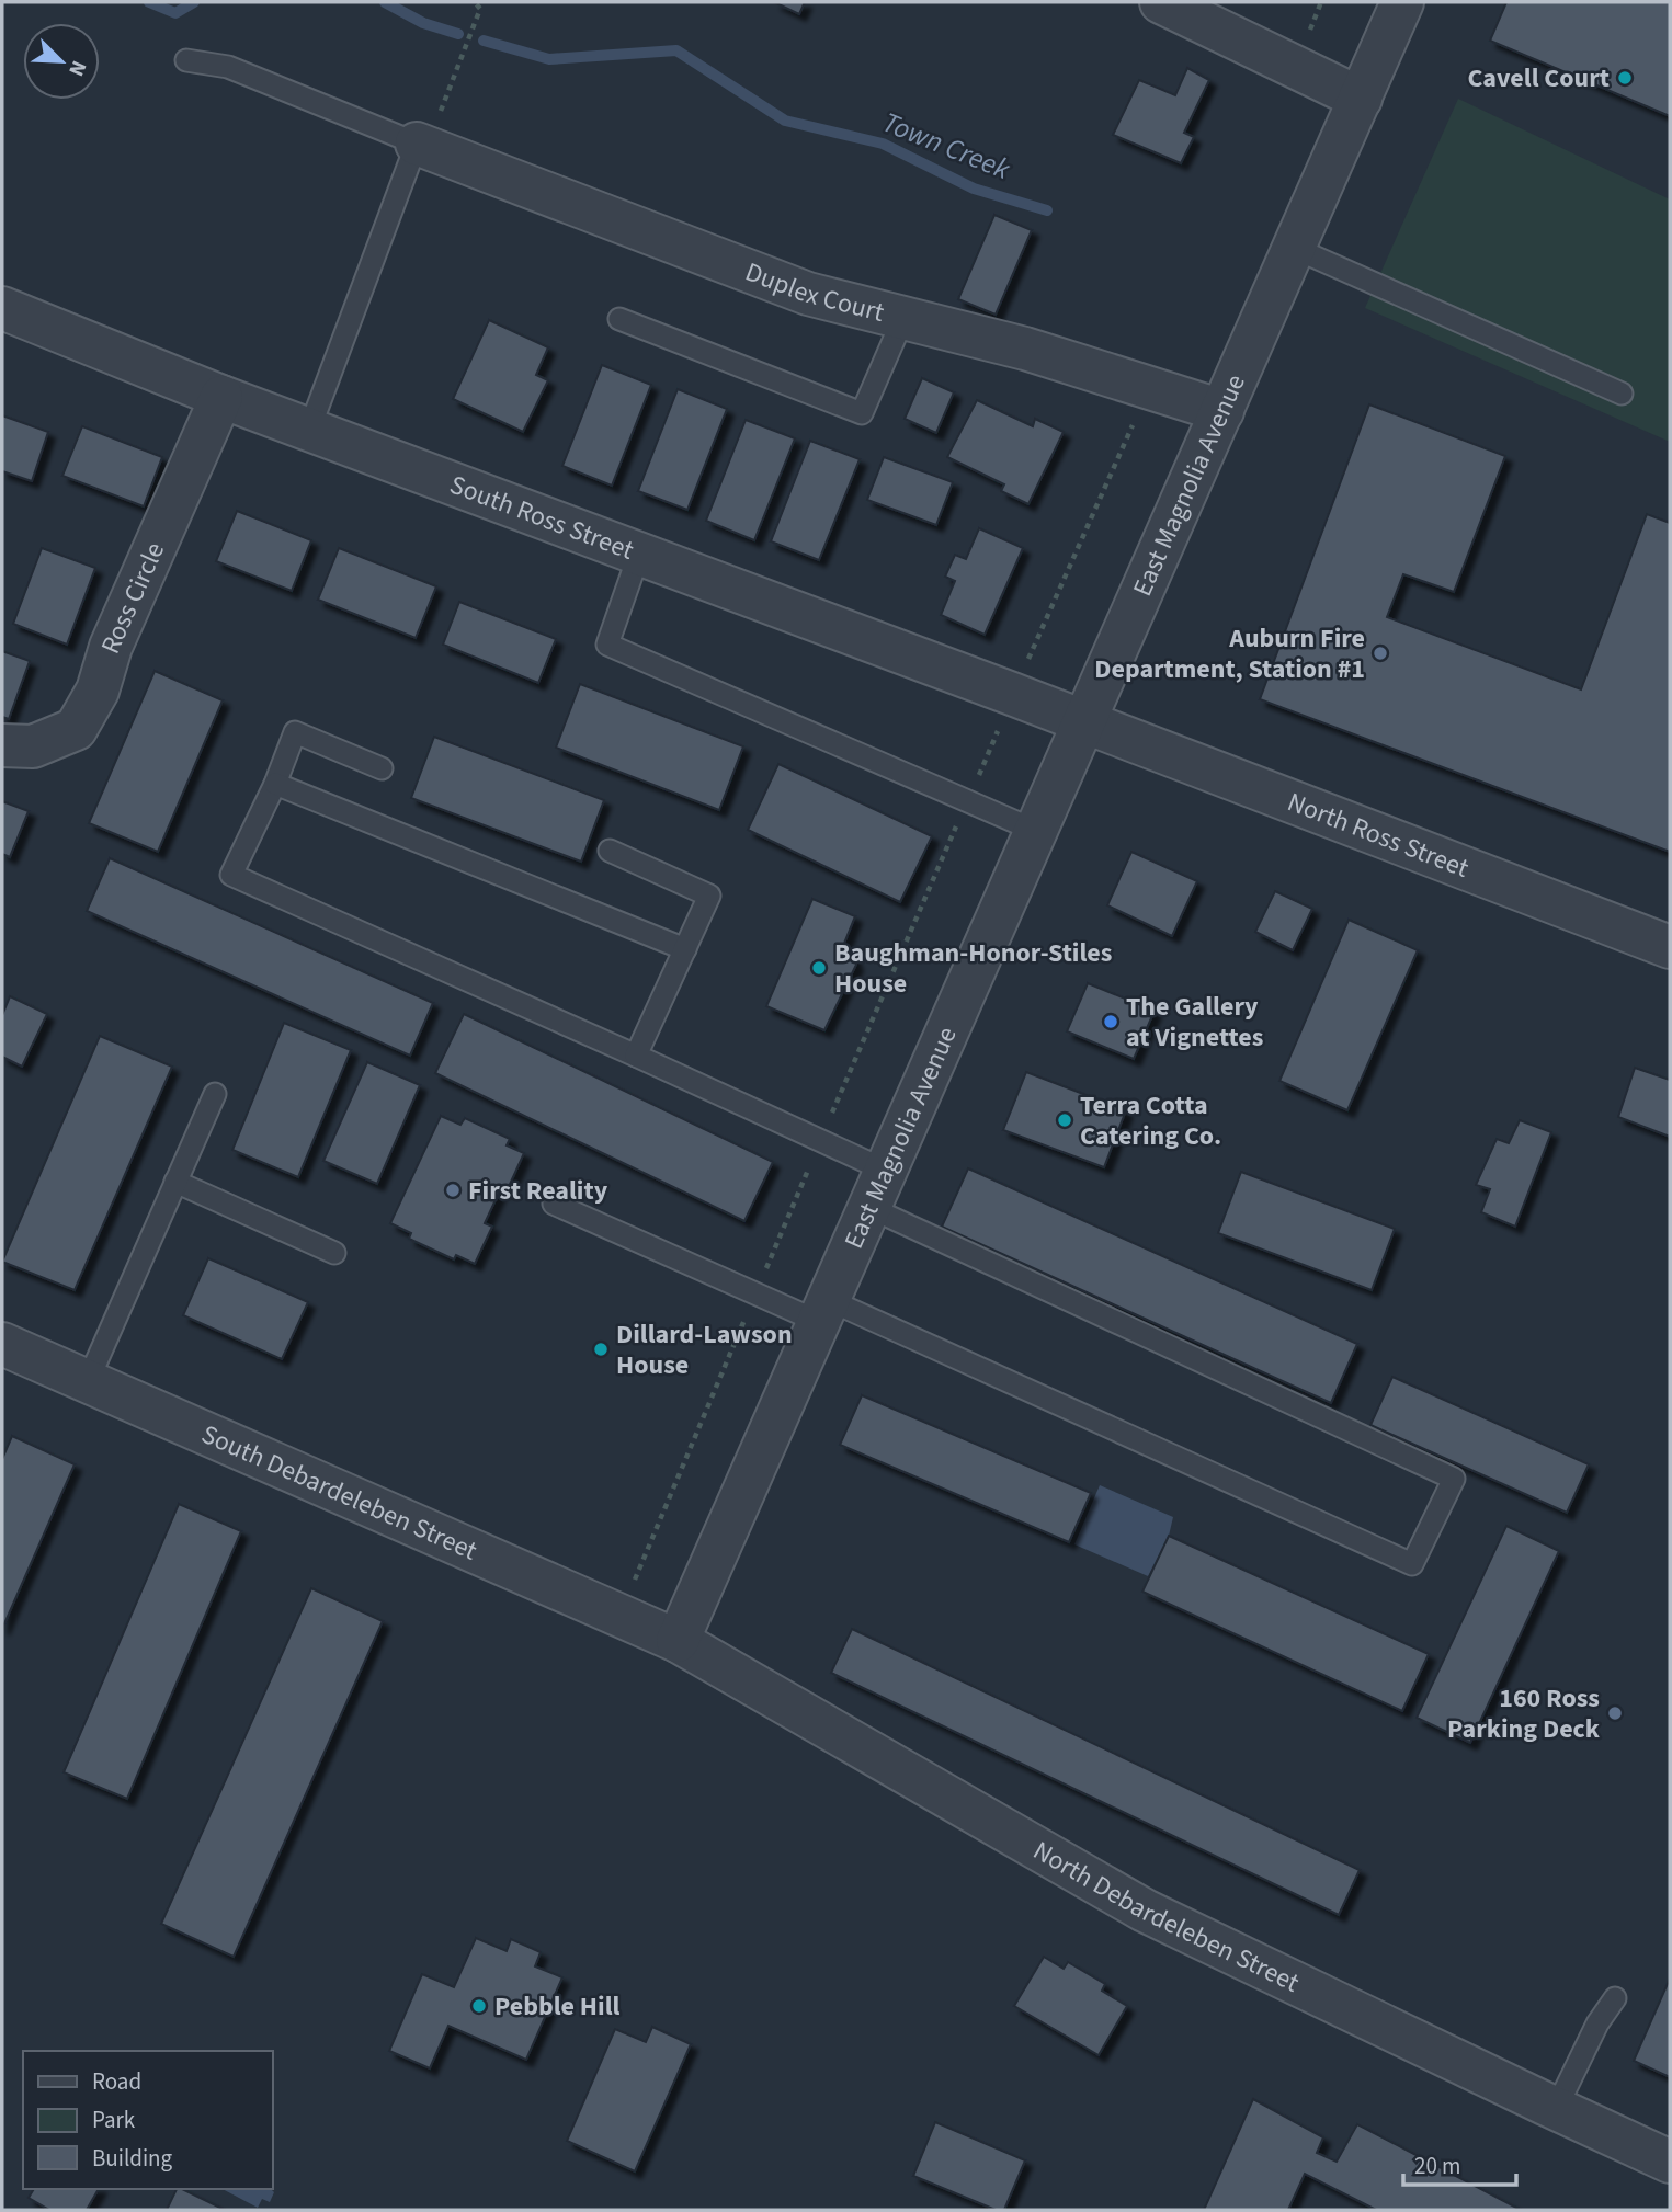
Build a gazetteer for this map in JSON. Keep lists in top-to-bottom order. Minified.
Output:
{"streets":{"street":["Duplex Court","East Magnolia Avenue","South Ross Street","Ross Circle","North Ross Street","South Debardeleben Street","North Debardeleben Street"]},"crossings":[["Duplex Court","East Magnolia Avenue"],["East Magnolia Avenue","South Ross Street"],["East Magnolia Avenue","North Ross Street"],["East Magnolia Avenue","South Debardeleben Street"],["East Magnolia Avenue","North Debardeleben Street"],["South Ross Street","Ross Circle"],["South Ross Street","North Ross Street"],["South Debardeleben Street","North Debardeleben Street"]],"water":["Town Creek"],"places":["Cavell Court","Auburn Fire Department, Station #1","Baughman-Honor-Stiles House","The Gallery at Vignettes","Terra Cotta Catering Co.","First Reality","Dillard-Lawson House","160 Ross Parking Deck","Pebble Hill"],"legend":["Road","Park","Building"],"scale_bar":"20 m","north":"bottom right"}
